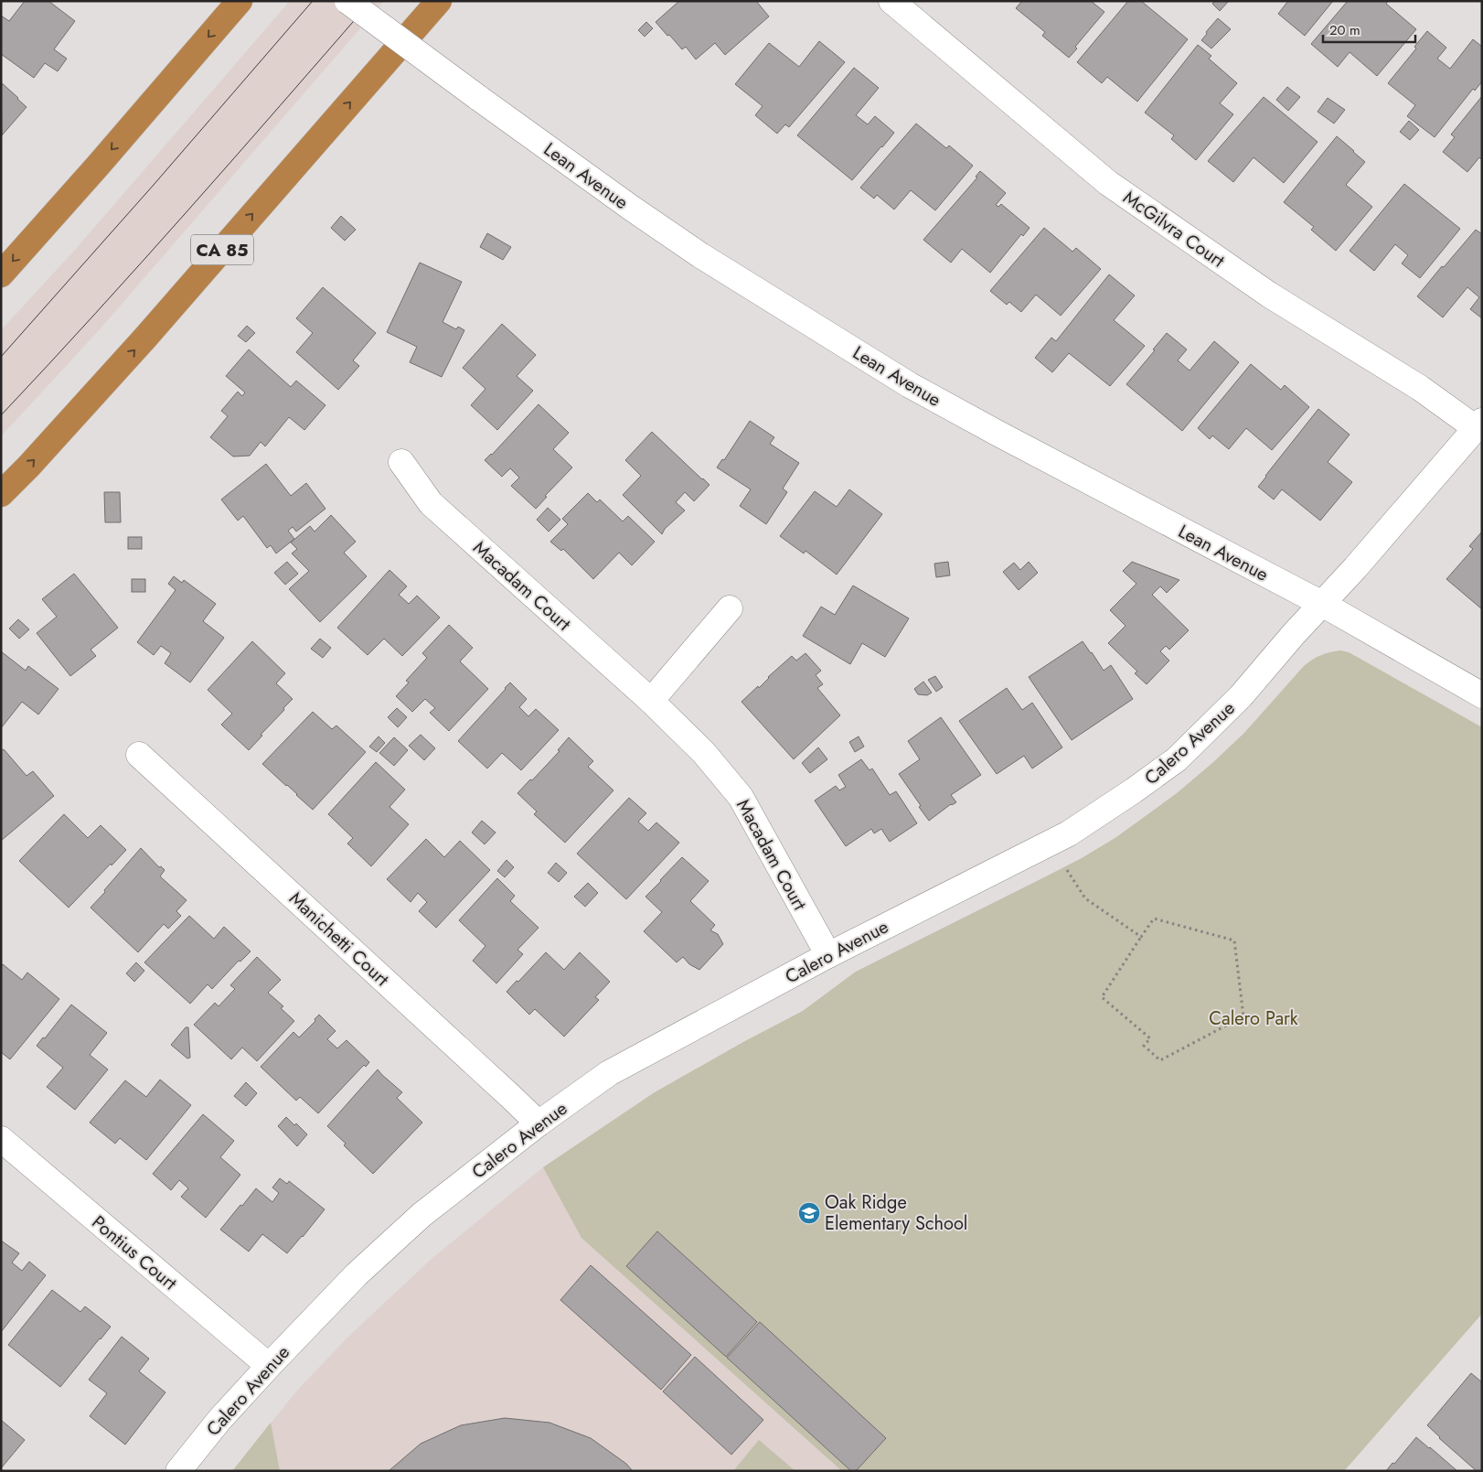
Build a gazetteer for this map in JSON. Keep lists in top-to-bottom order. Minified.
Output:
{"streets":{"highway":["CA 85"],"street":["Lean Avenue","McGilvra Court","Macadam Court","Calero Avenue","Manichetti Court","Pontius Court"]},"crossings":[["Lean Avenue","Calero Avenue"],["McGilvra Court","Calero Avenue"],["Macadam Court","Calero Avenue"],["Calero Avenue","Manichetti Court"],["Calero Avenue","Pontius Court"]],"parks":["Calero Park"],"places":{"school or university":["Oak Ridge Elementary School"]},"scale_bar":"20 m"}
